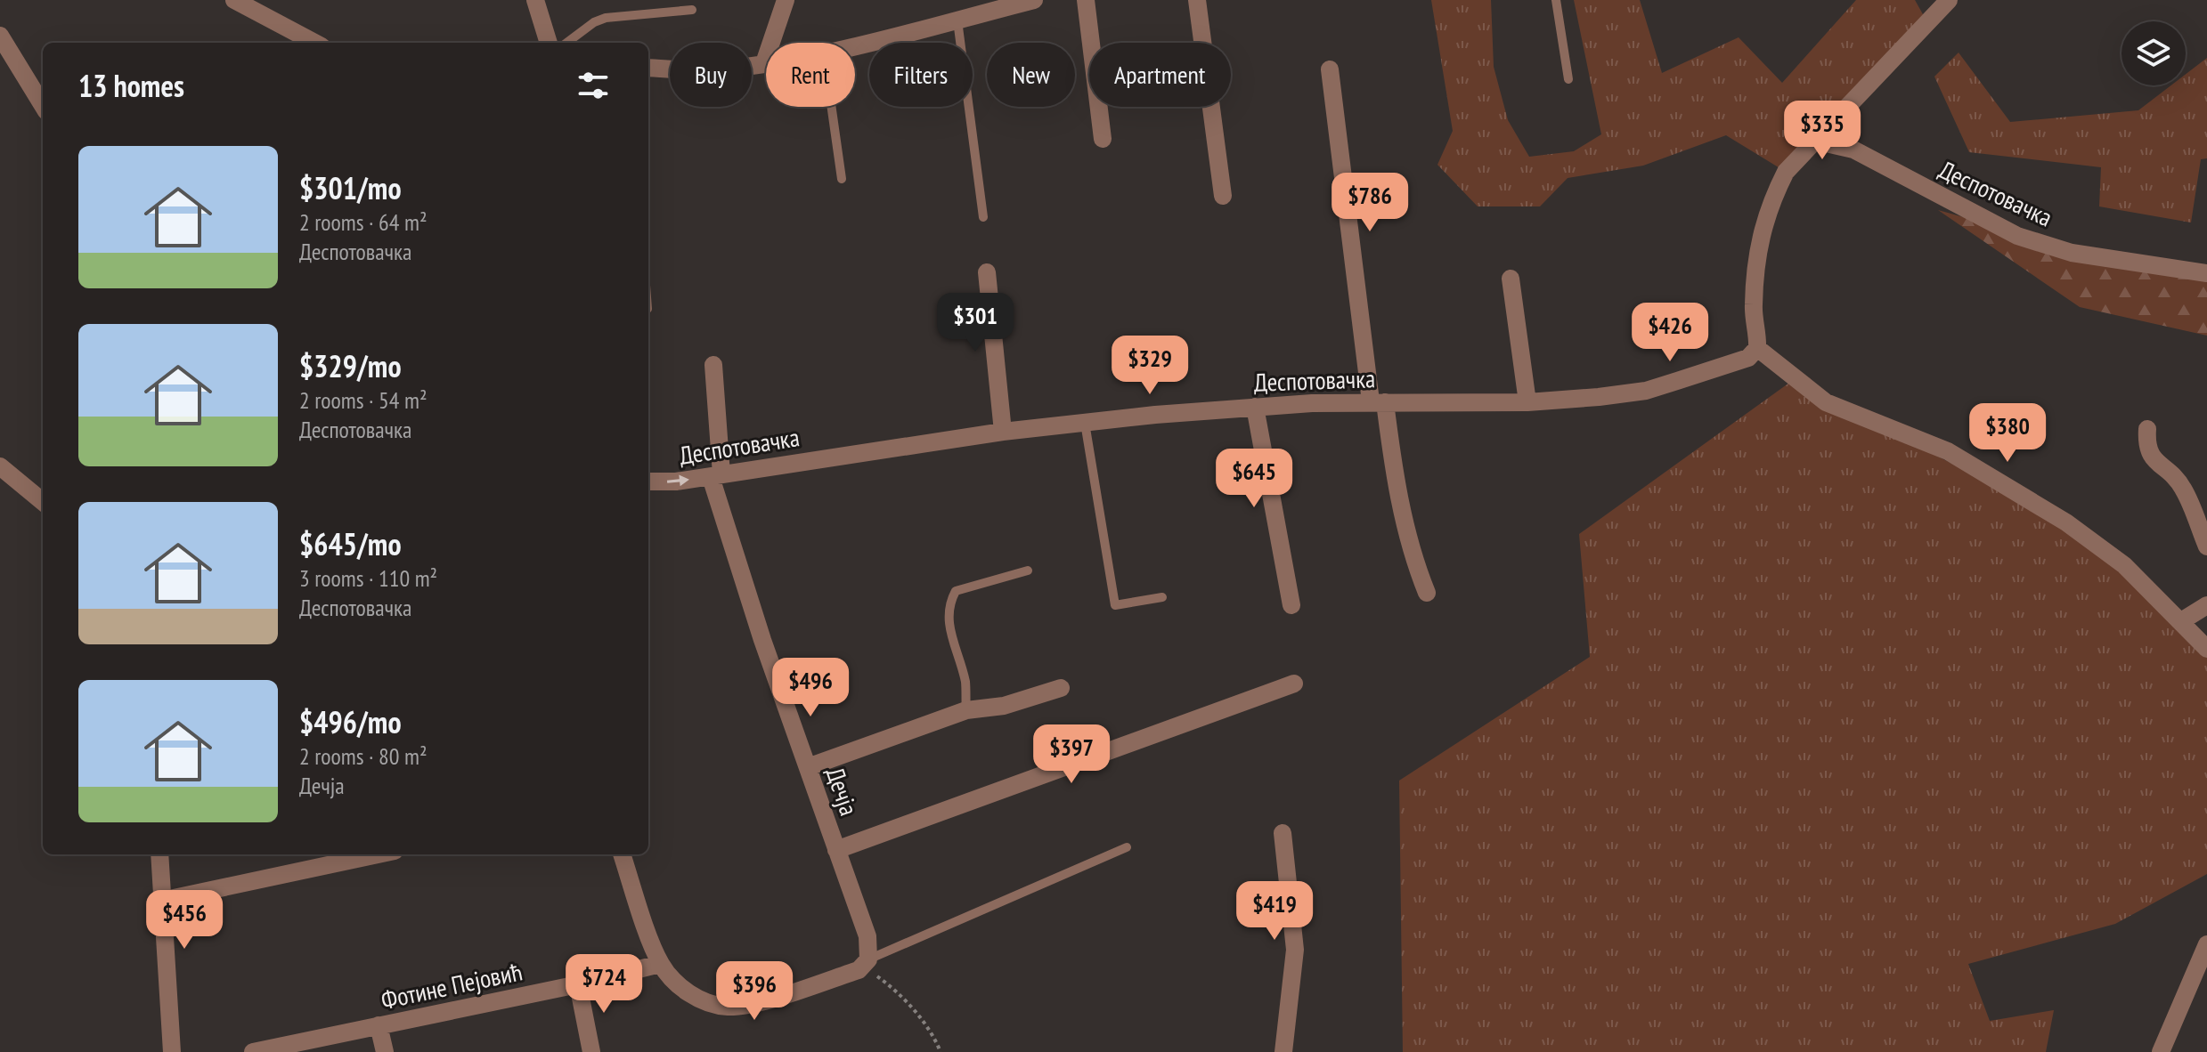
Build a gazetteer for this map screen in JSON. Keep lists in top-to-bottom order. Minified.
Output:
{"streets":{"street":["Деспотовачка","Дечја","Фотине Пејовић"]},"crossings":[["Деспотовачка","Дечја"]],"page":{"chip":["Buy","Rent","Filters","New","Apartment"],"heading":"13 homes","price":["$335","$786","$301","$426","$329","$380","$645","$496","$397","$419","$456","$724","$396"],"list":[{"name":"$301/mo","note":"2 rooms · 64 m² · Деспотовачка"},{"name":"$329/mo","note":"2 rooms · 54 m² · Деспотовачка"},{"name":"$645/mo","note":"3 rooms · 110 m² · Деспотовачка"},{"name":"$496/mo","note":"2 rooms · 80 m² · Дечја"}]}}
